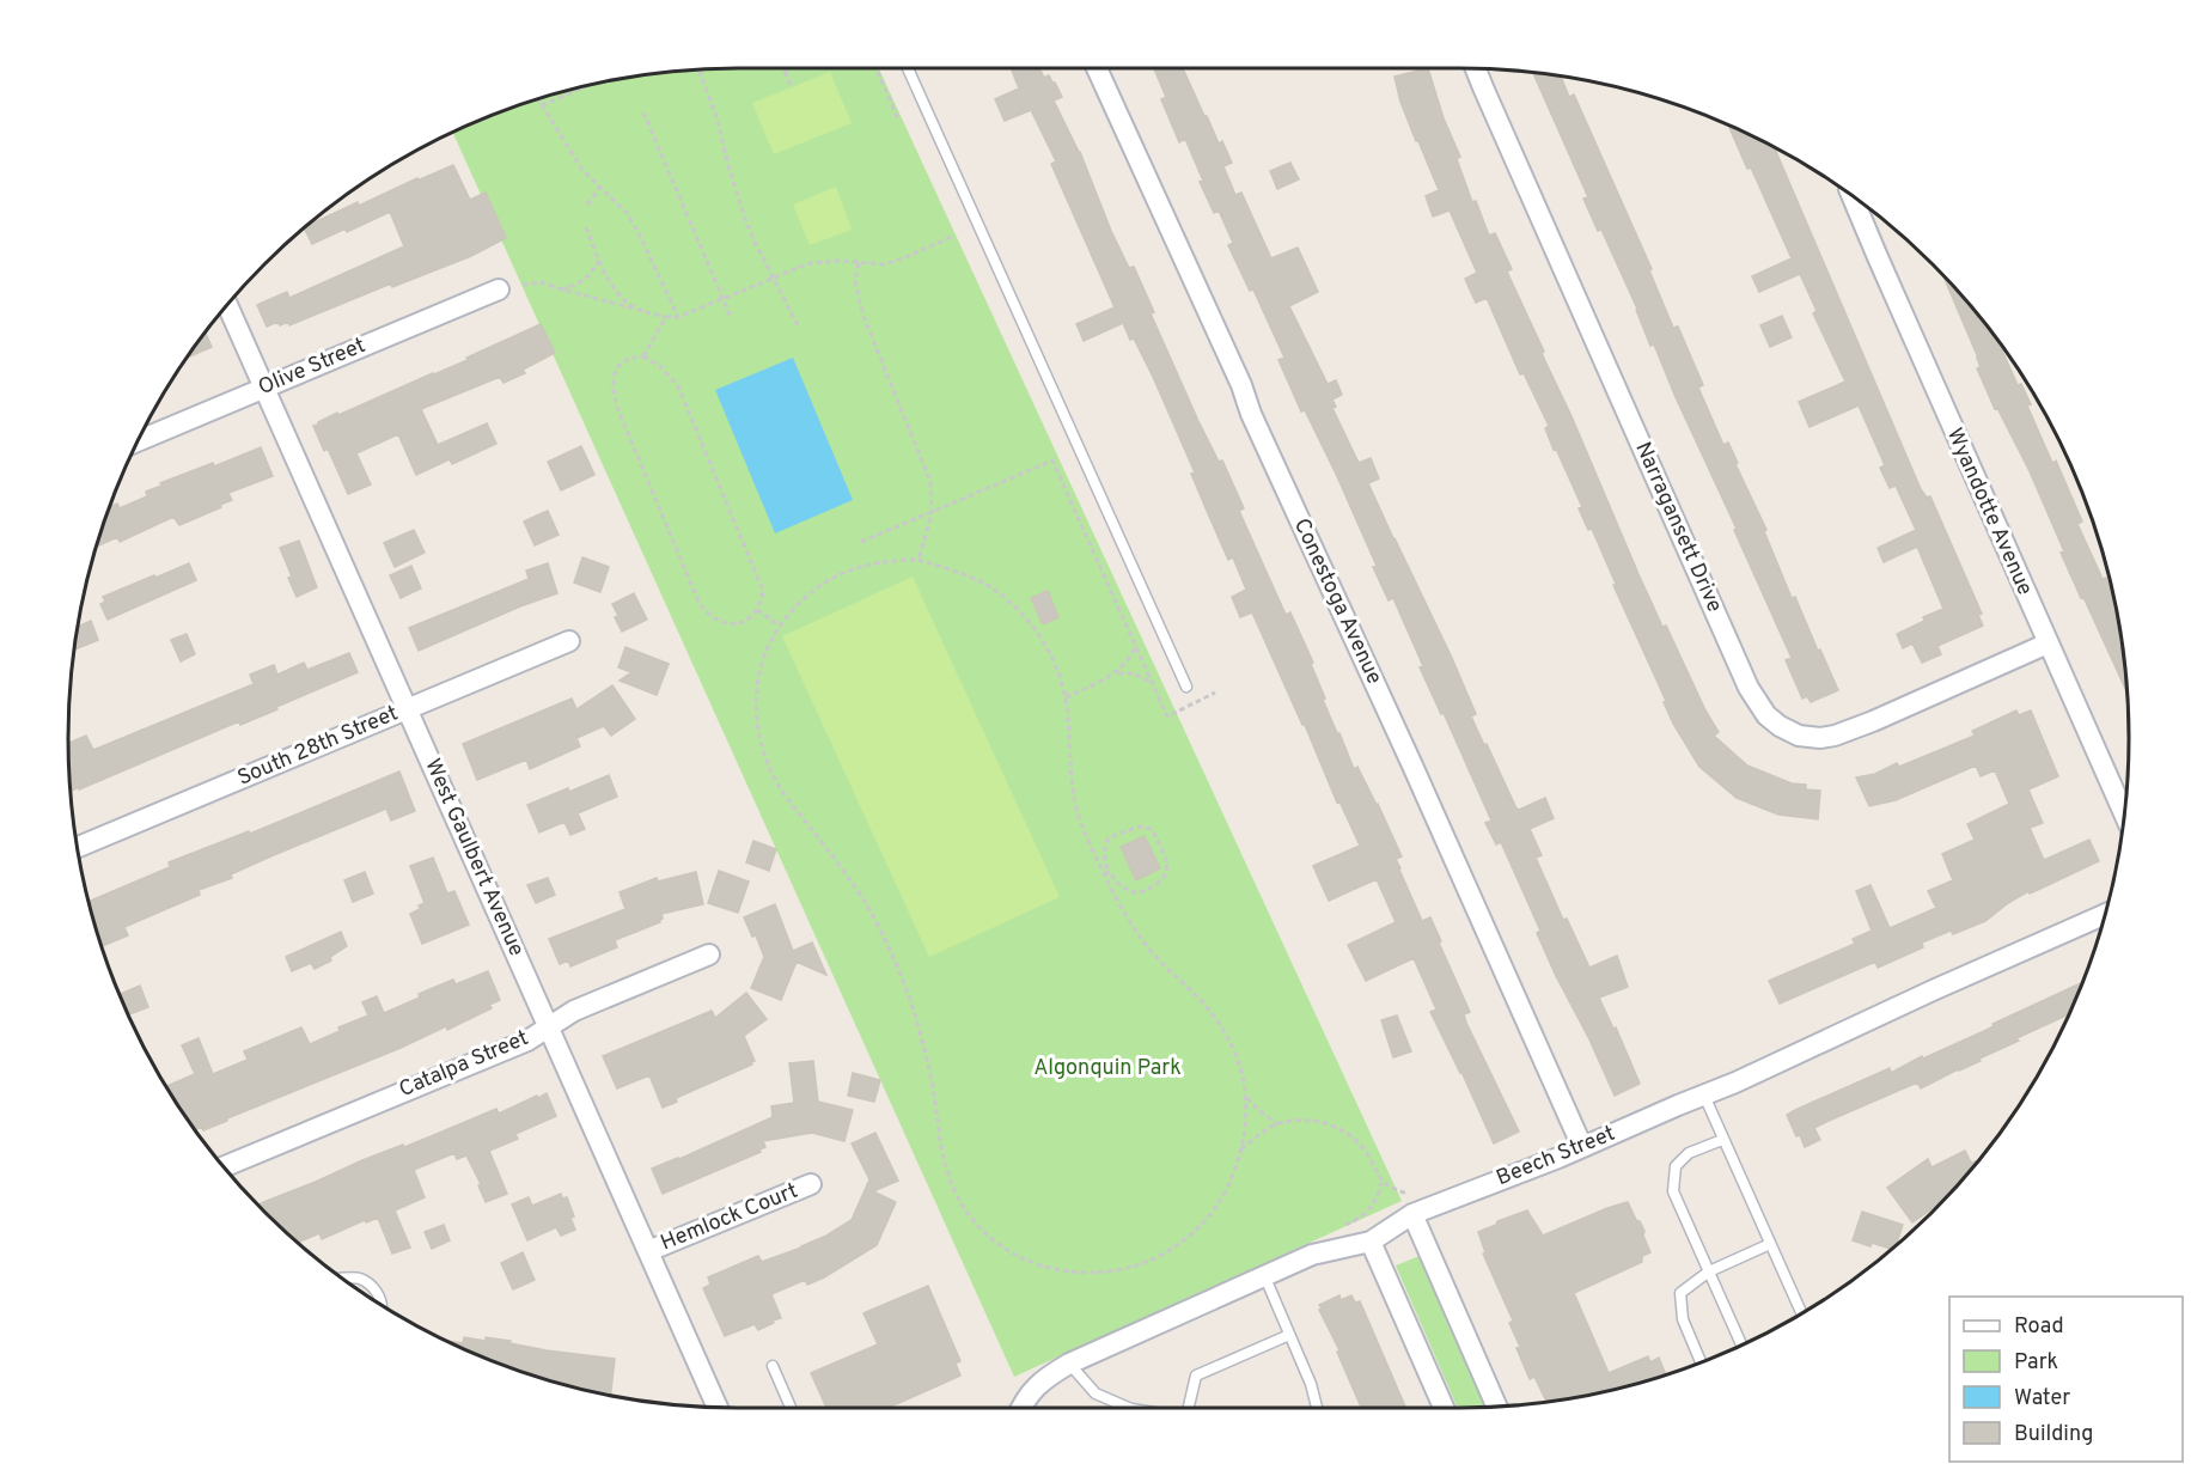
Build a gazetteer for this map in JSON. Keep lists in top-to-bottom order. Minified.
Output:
{"streets":{"street":["Olive Street","Wyandotte Avenue","Narragansett Drive","Conestoga Avenue","South 28th Street","West Gaulbert Avenue","Catalpa Street","Beech Street","Hemlock Court"]},"crossings":[["Olive Street","West Gaulbert Avenue"],["Wyandotte Avenue","Narragansett Drive"],["Conestoga Avenue","Beech Street"],["South 28th Street","West Gaulbert Avenue"],["West Gaulbert Avenue","Catalpa Street"],["West Gaulbert Avenue","Hemlock Court"]],"parks":["Algonquin Park"],"legend":["Road","Park","Water","Building"]}
